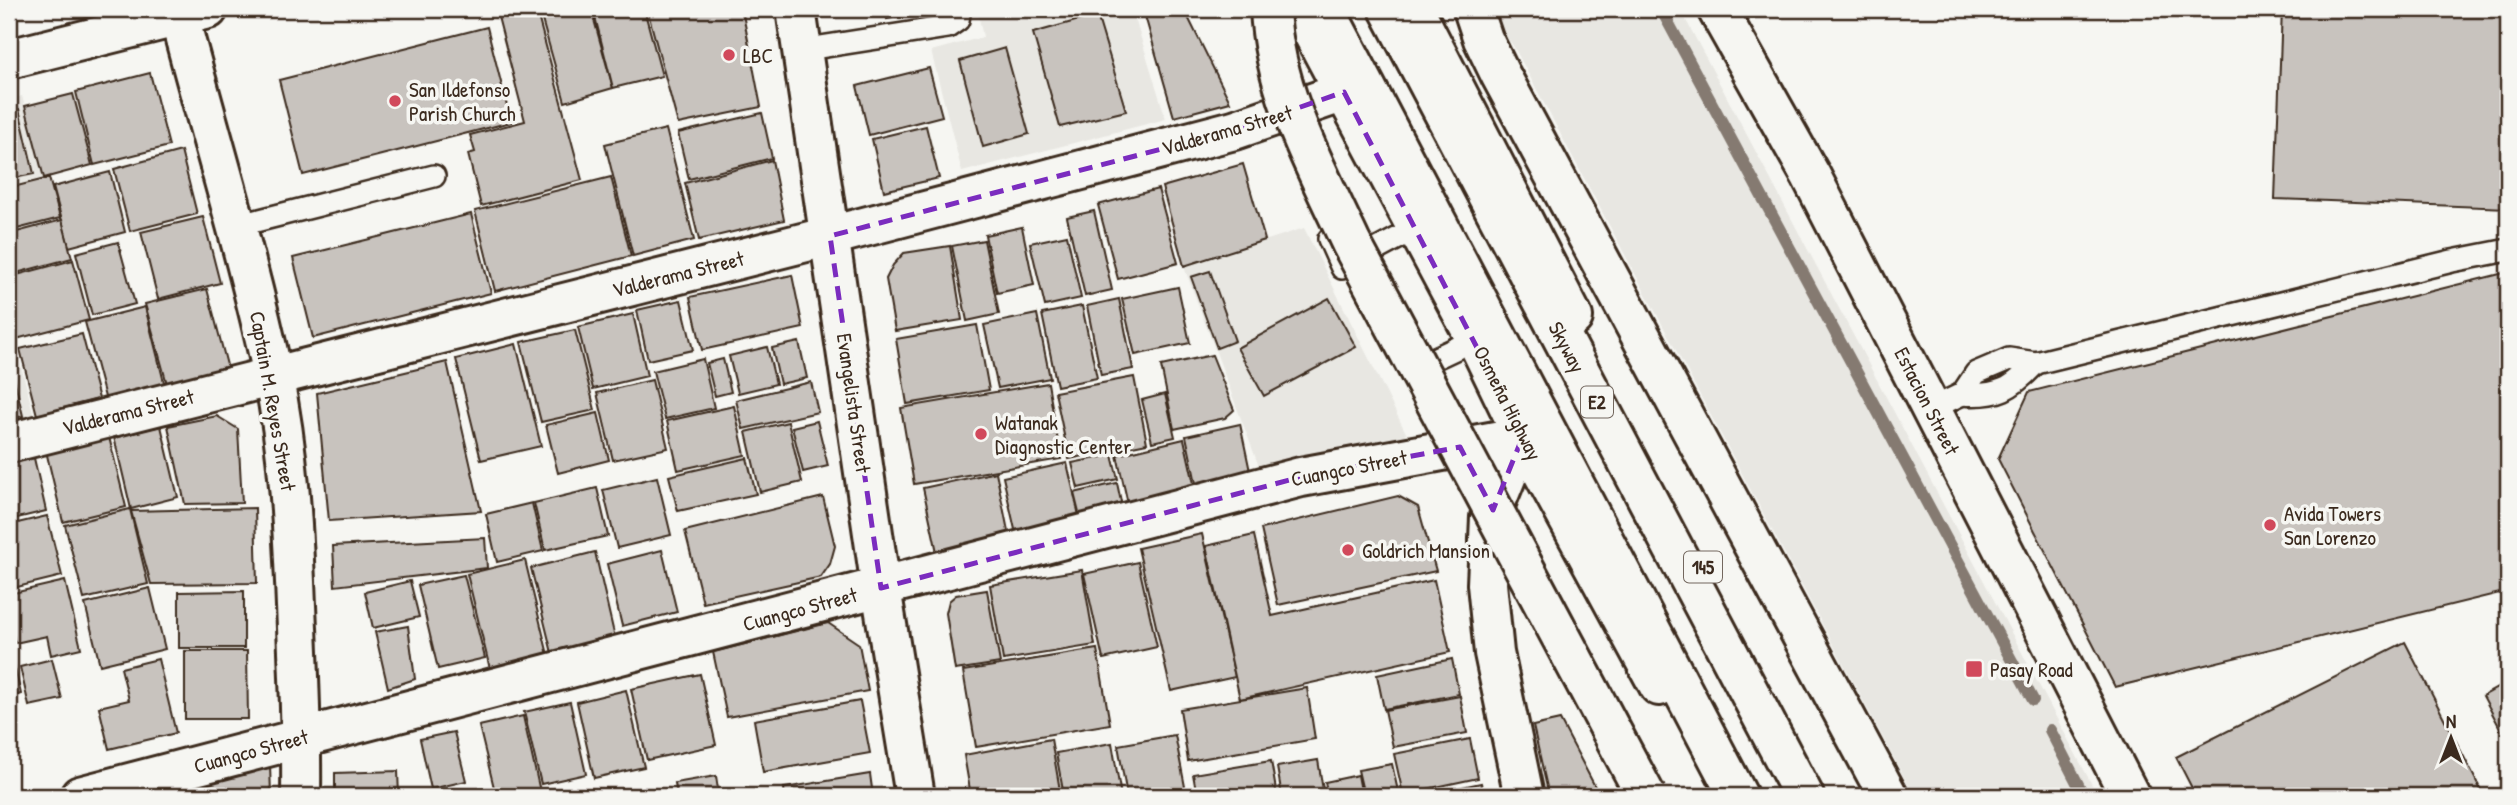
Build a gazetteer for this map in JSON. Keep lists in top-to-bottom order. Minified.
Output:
{"streets":{"main road":["Valderama Street","Skyway","Captain M. Reyes Street","Estacion Street","E2","Evangelista Street","Osmeña Highway","Cuangco Street","145"]},"crossings":[["Valderama Street","Captain M. Reyes Street"],["Valderama Street","Evangelista Street"],["Valderama Street","Osmeña Highway"],["Captain M. Reyes Street","Cuangco Street"],["Evangelista Street","Cuangco Street"],["Osmeña Highway","Cuangco Street"]],"places":{"other":["LBC","San Ildefonso Parish Church","Watanak Diagnostic Center","Avida Towers San Lorenzo","Goldrich Mansion"],"transit":["Pasay Road"]},"north":"top"}
